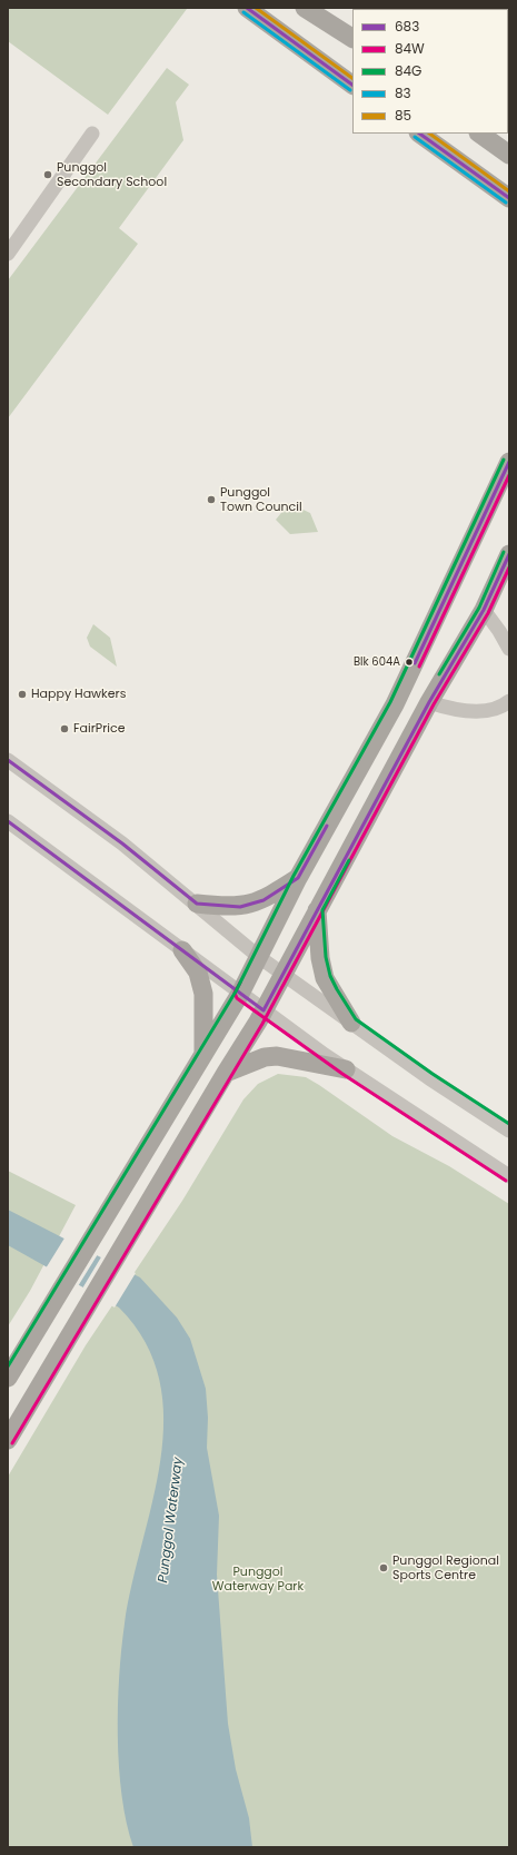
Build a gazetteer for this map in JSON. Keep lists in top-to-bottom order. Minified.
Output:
{"water":["Punggol Waterway"],"parks":["Punggol Waterway Park"],"places":["Punggol Secondary School","Punggol Town Council","Blk 604A","Happy Hawkers","FairPrice","Punggol Regional Sports Centre"],"lines":["transit line 683","transit line 85","transit line 83","transit line 84G","transit line 84W"],"legend":["683","84W","84G","83","85"]}
